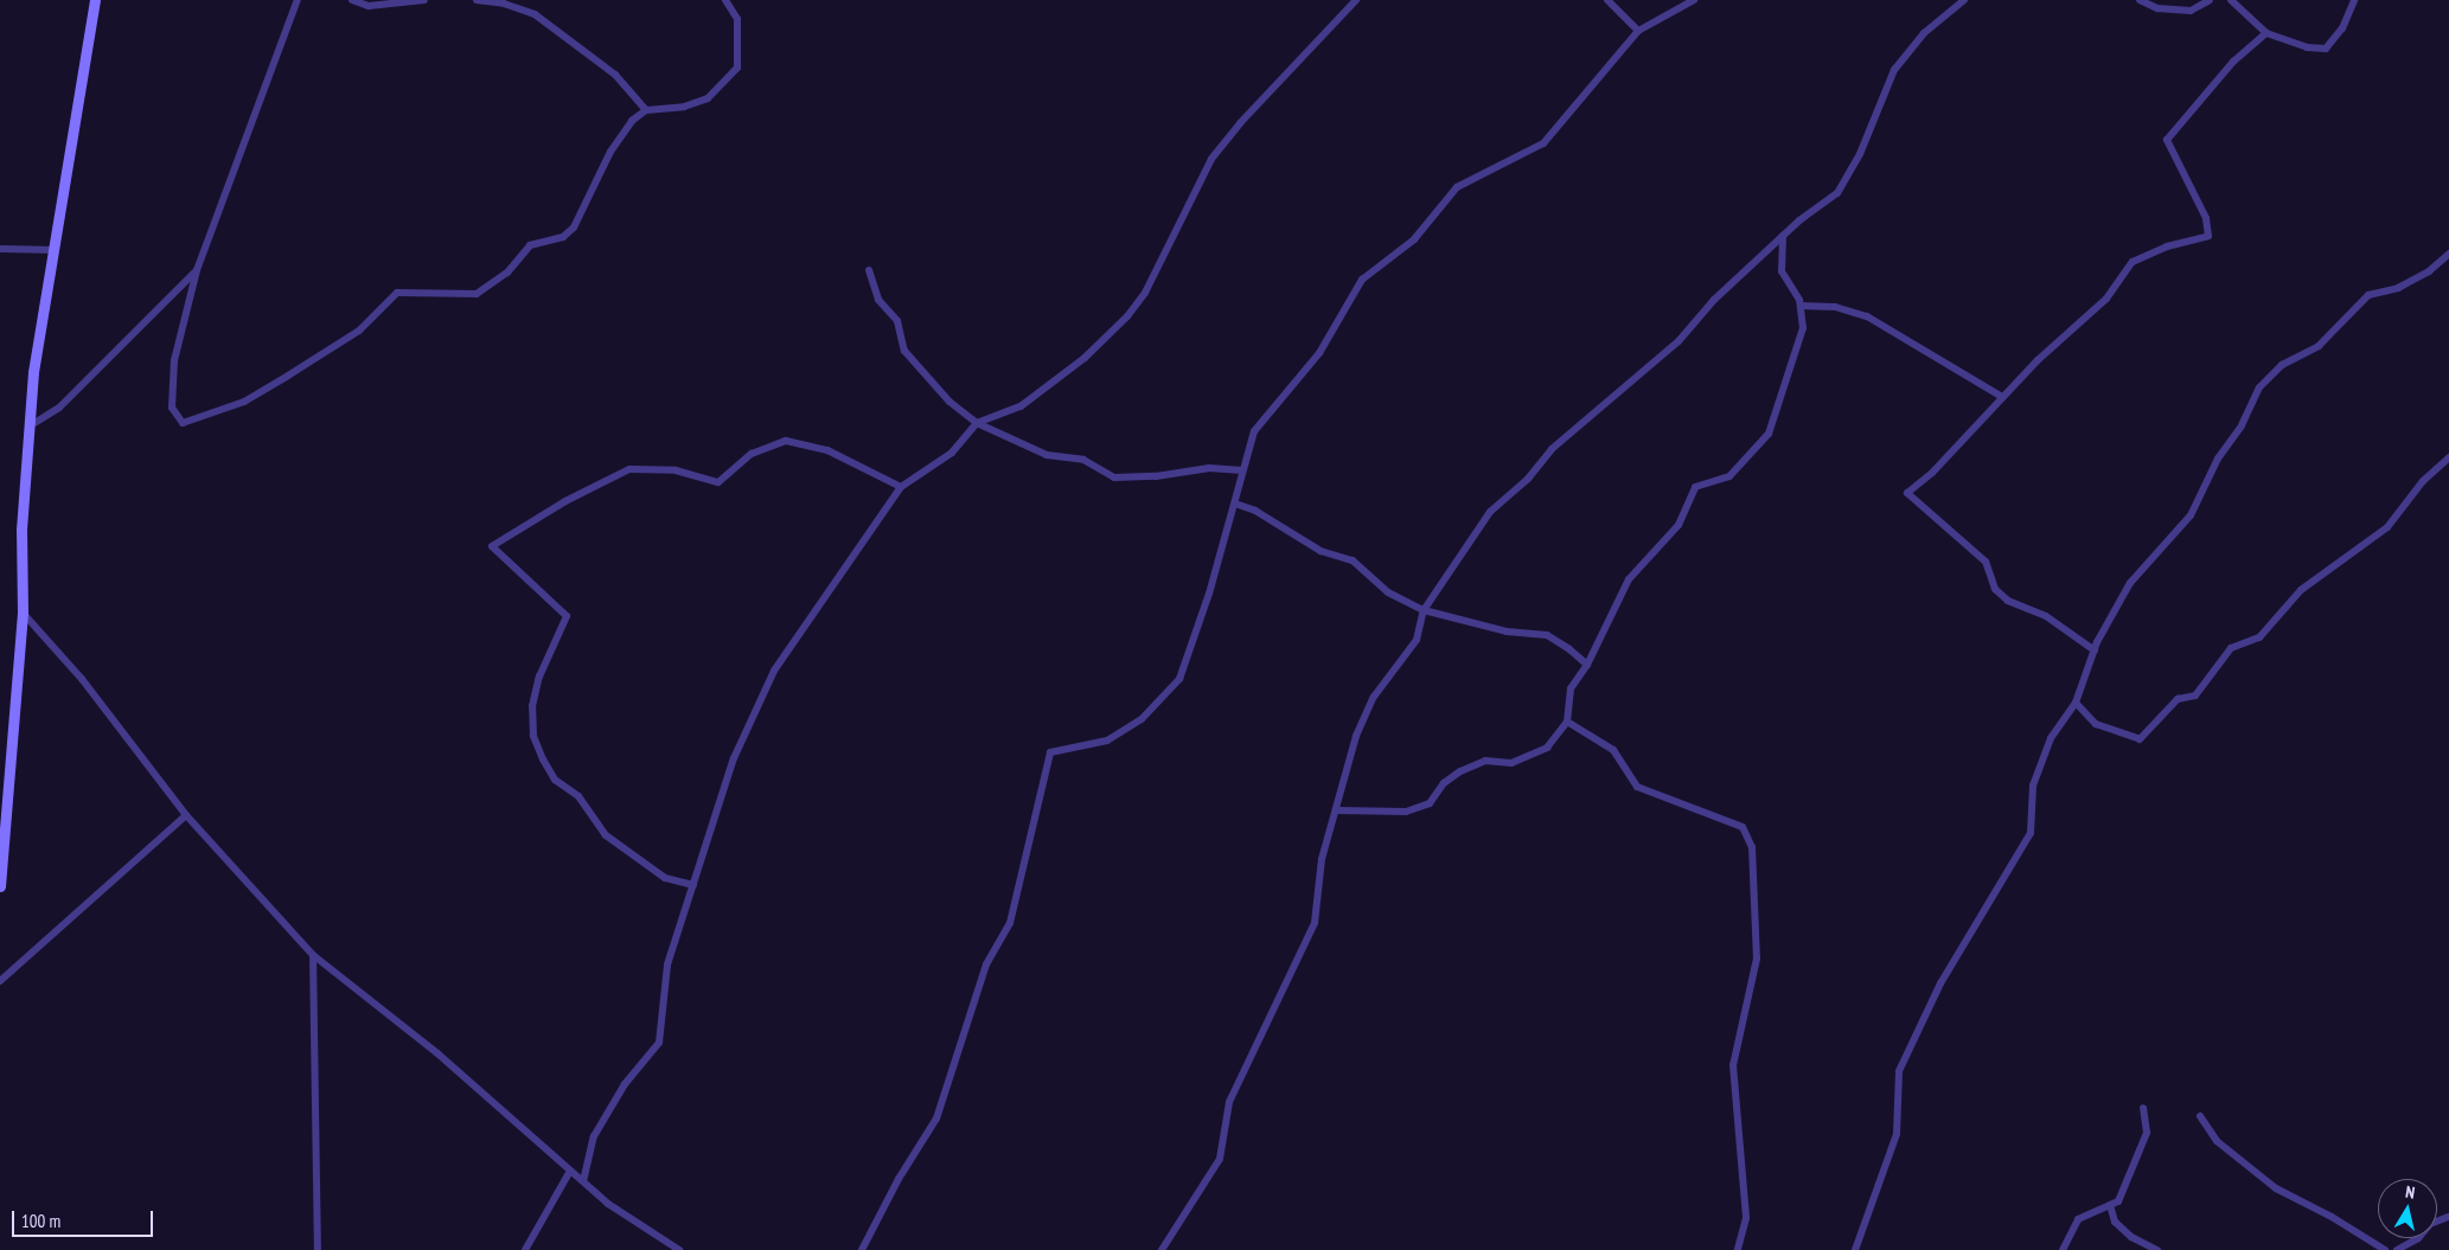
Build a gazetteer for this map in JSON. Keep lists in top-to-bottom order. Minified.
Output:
{"scale_bar":"100 m","north":"top"}
